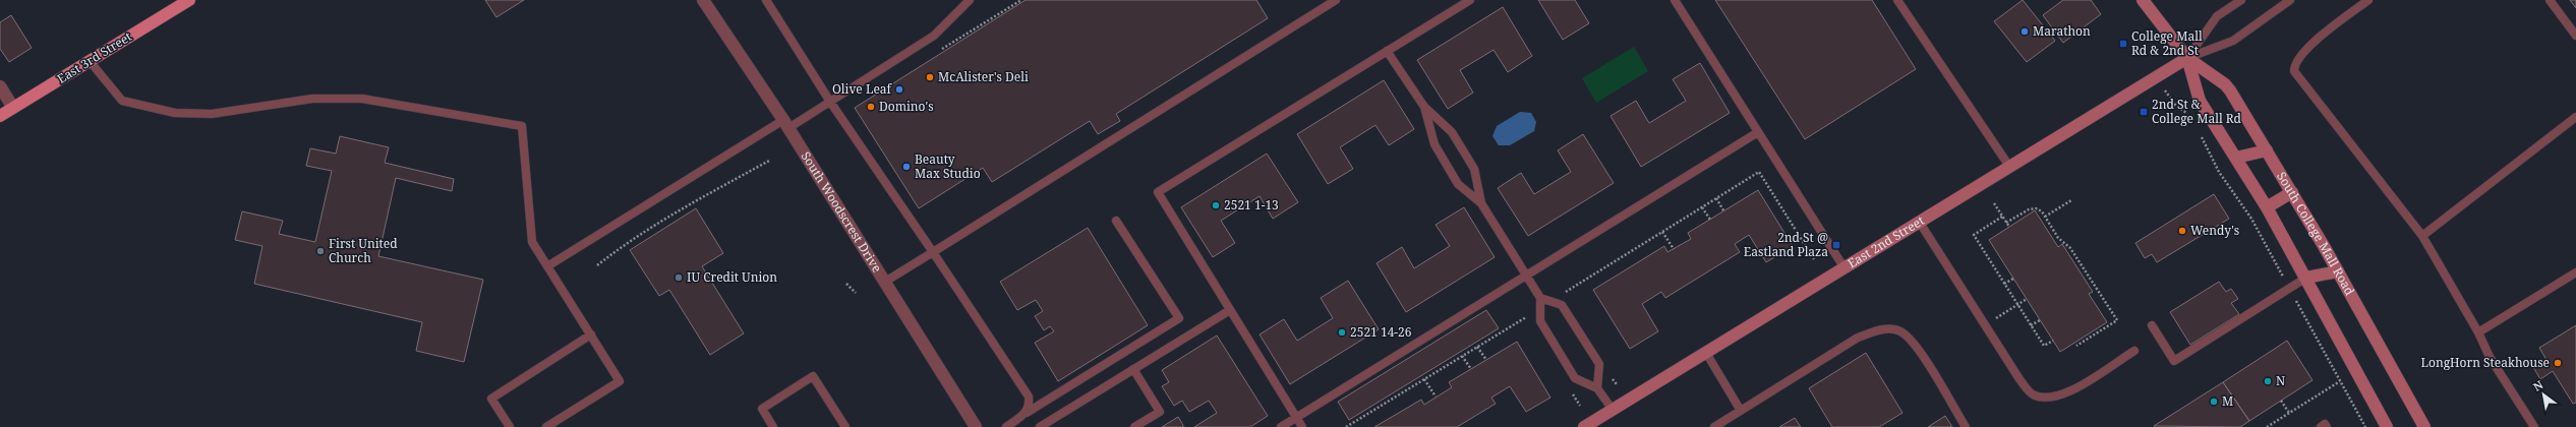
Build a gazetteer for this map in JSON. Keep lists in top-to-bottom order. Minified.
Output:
{"streets":{"main road":["East 3rd Street","South College Mall Road","East 2nd Street"],"street":["South Woodscrest Drive"]},"crossings":[["South College Mall Road","East 2nd Street"]],"places":{"other":["Marathon","McAlister's Deli","Olive Leaf","Domino's","Beauty Max Studio","2521 1-13","Wendy's","First United Church","IU Credit Union","2521 14-26","LongHorn Steakhouse","N","M"],"transit":["College Mall Rd & 2nd St","2nd St & College Mall Rd","2nd St @ Eastland Plaza"]},"north":"top left"}
